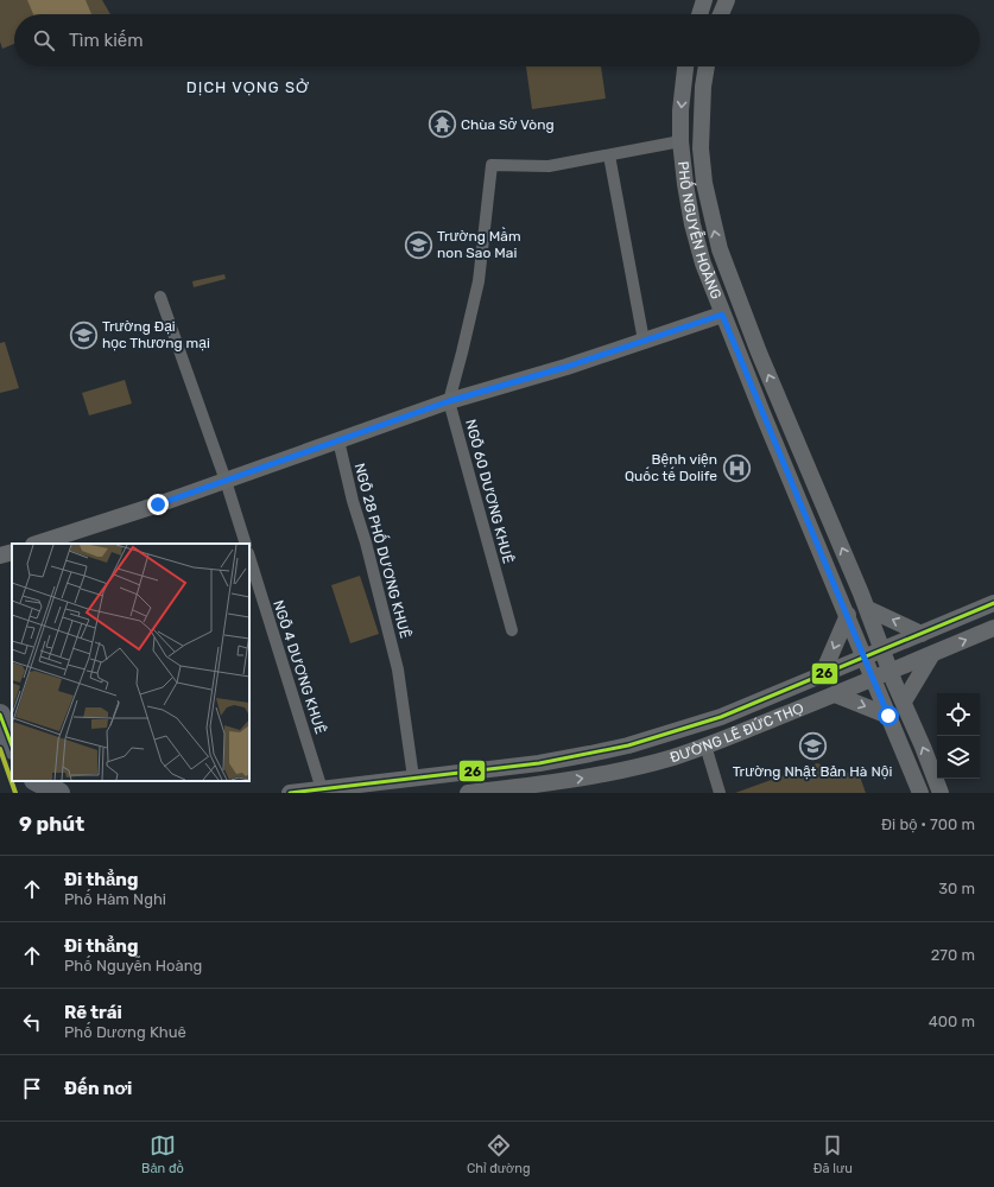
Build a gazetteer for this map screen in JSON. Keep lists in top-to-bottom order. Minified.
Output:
{"streets":{"main road":["PHỐ NGUYỄN HOÀNG","ĐƯỜNG LÊ ĐỨC THỌ"],"street":["NGÕ 60 DƯƠNG KHUÊ","NGÕ 28 PHỐ DƯƠNG KHUÊ","NGÕ 4 DƯƠNG KHUÊ"]},"crossings":[["PHỐ NGUYỄN HOÀNG","ĐƯỜNG LÊ ĐỨC THỌ"],["NGÕ 28 PHỐ DƯƠNG KHUÊ","ĐƯỜNG LÊ ĐỨC THỌ"],["NGÕ 4 DƯƠNG KHUÊ","ĐƯỜNG LÊ ĐỨC THỌ"]],"districts":["DỊCH VỌNG SỞ"],"places":{"temple":["Chùa Sở Vòng"],"school or university":["Trường Mầm non Sao Mai","Trường Đại học Thương mại","Trường Nhật Bản Hà Nội"],"hospital":["Bệnh viện Quốc tế Dolife"]},"lines":["transit line 26"],"page":{"search":"Tìm kiếm","heading":["9 phút","Đi bộ · 700 m"],"list":[["Đi thẳng","Phố Hàm Nghi","30 m"],["Đi thẳng","Phố Nguyễn Hoàng","270 m"],["Rẽ trái","Phố Dương Khuê","400 m"],"Đến nơi"],"nav":["Bản đồ","Chỉ đường","Đã lưu"]}}
